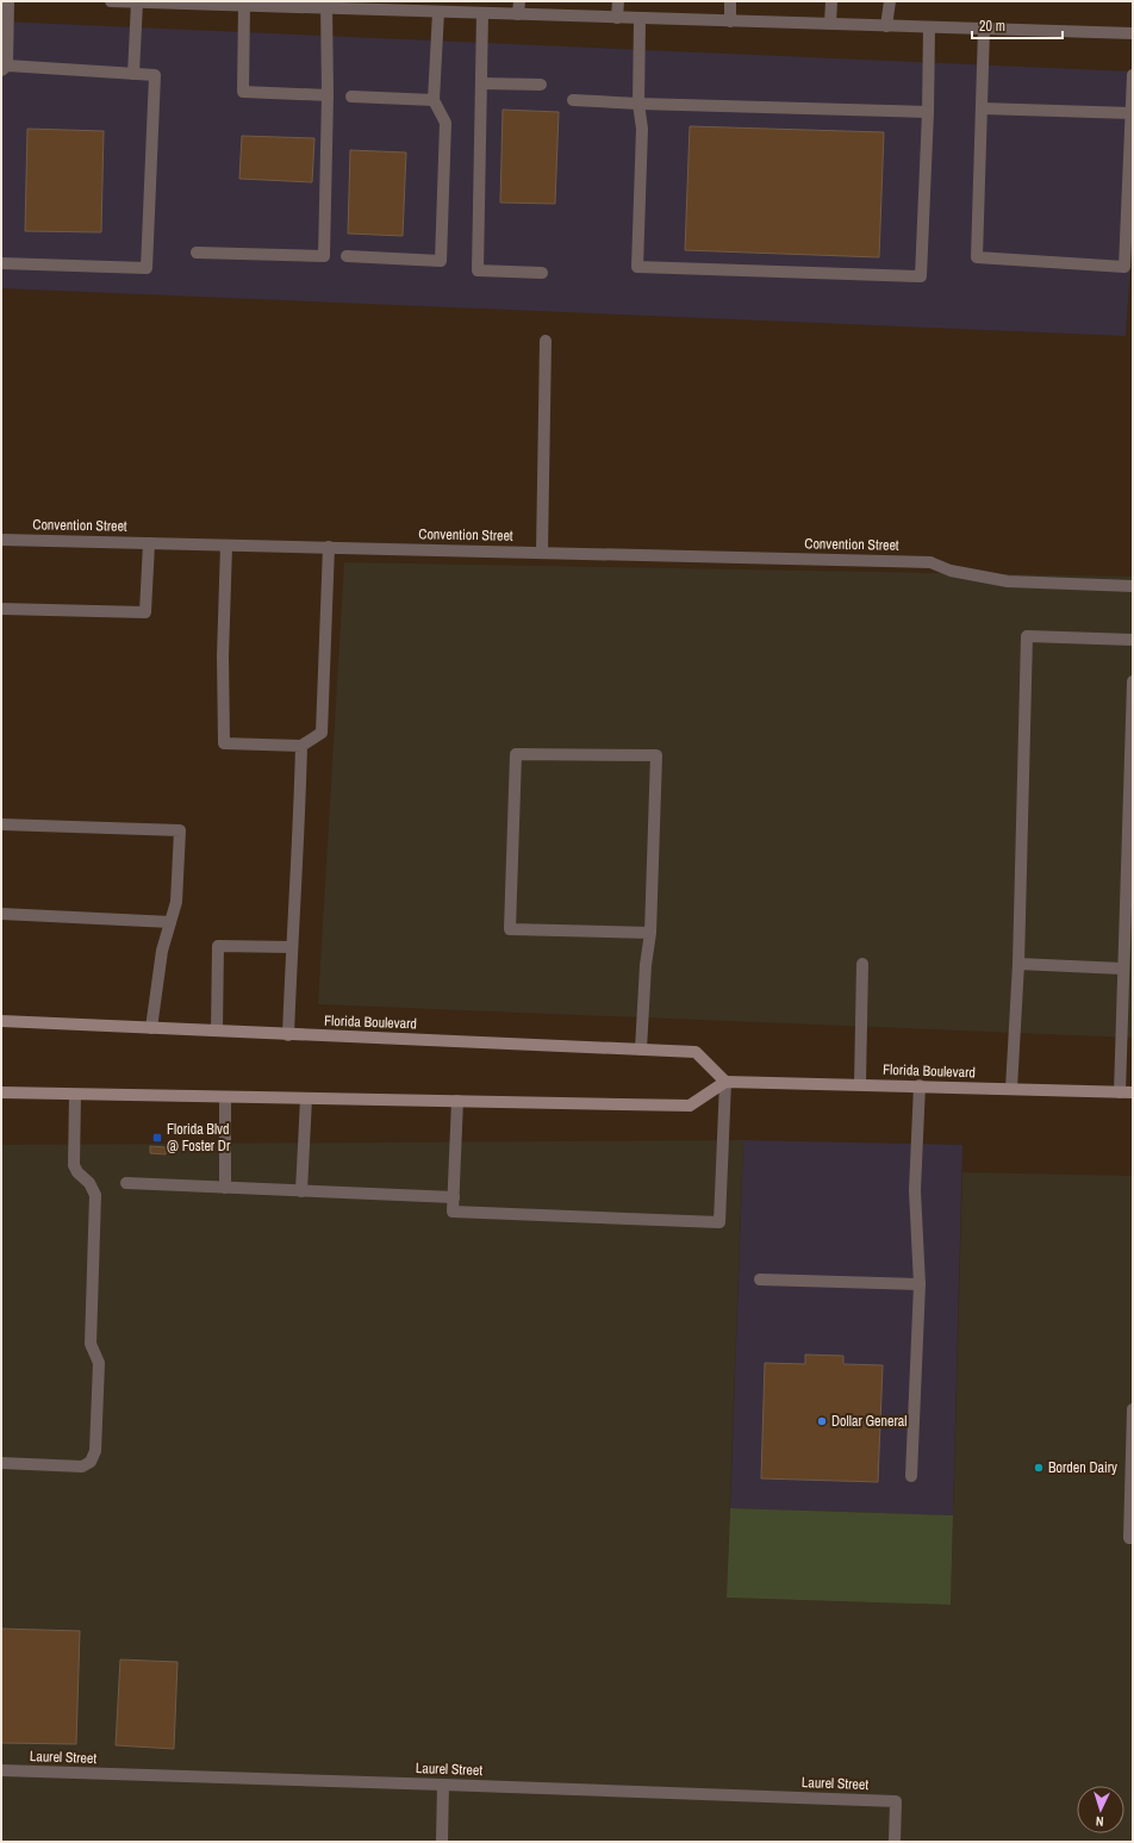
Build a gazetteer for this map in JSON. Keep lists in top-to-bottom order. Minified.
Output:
{"streets":{"main road":["Florida Boulevard"],"street":["Convention Street","Laurel Street"]},"places":{"transit":["Florida Blvd @ Foster Dr"],"other":["Dollar General","Borden Dairy"]},"scale_bar":"20 m","north":"bottom"}
